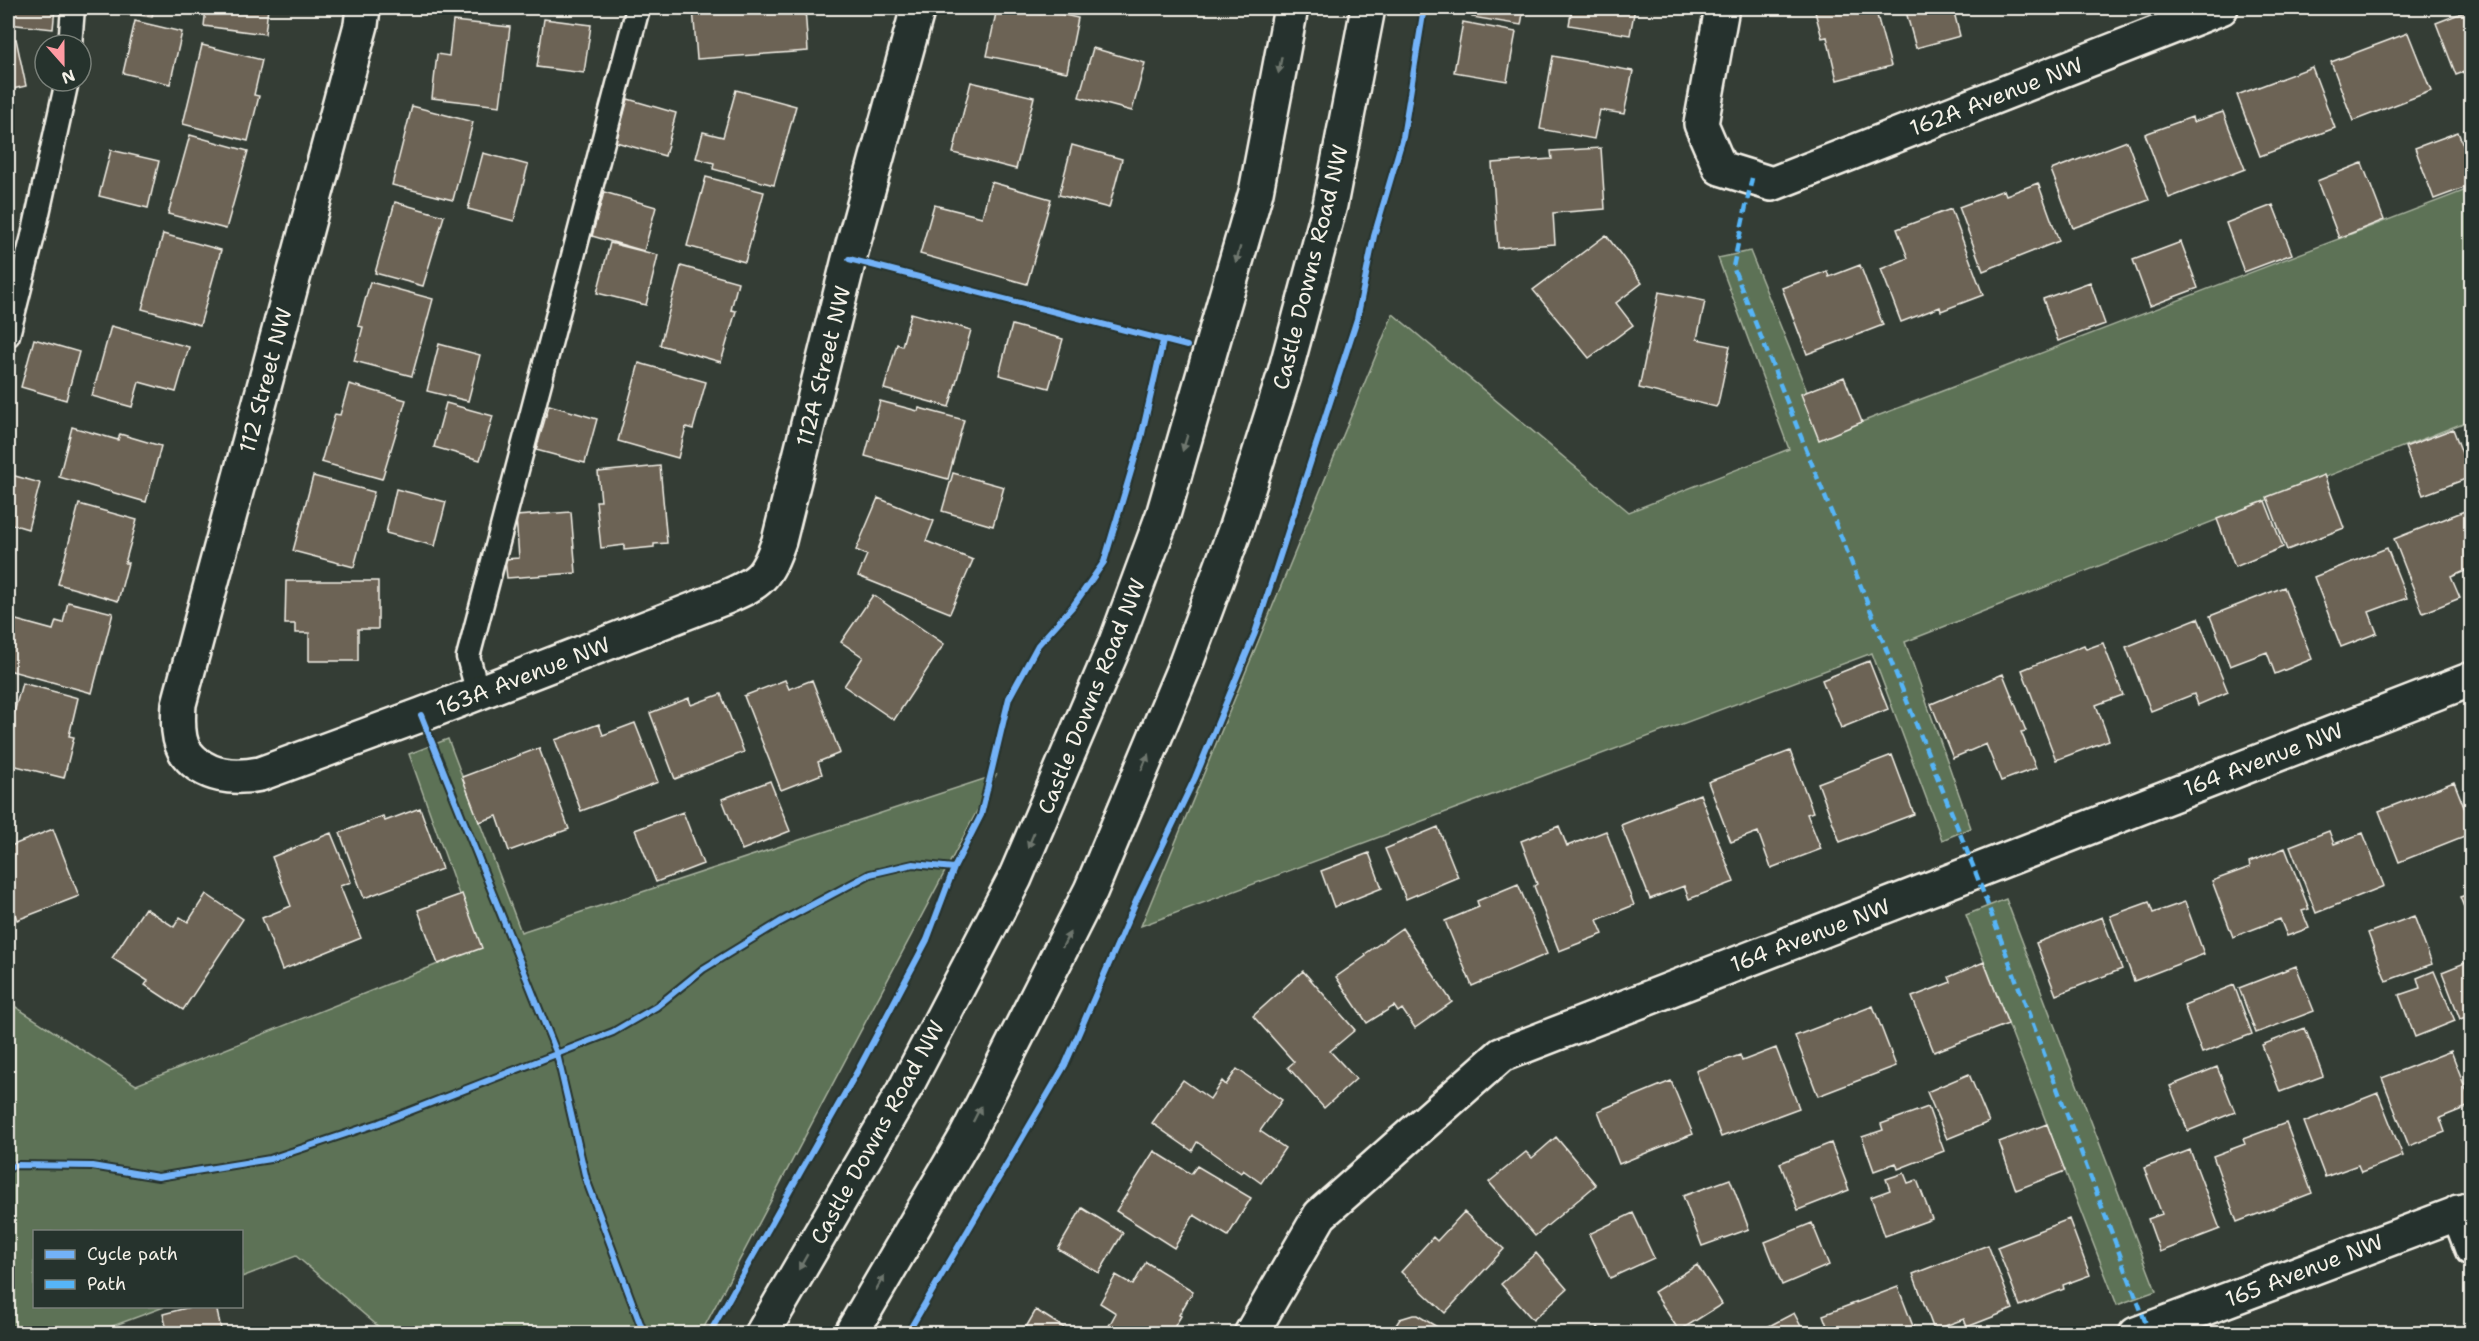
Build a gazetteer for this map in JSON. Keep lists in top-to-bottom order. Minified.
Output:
{"streets":{"street":["162A Avenue NW","Castle Downs Road NW","112A Street NW","112 Street NW","163A Avenue NW","164 Avenue NW","165 Avenue NW"]},"crossings":[["112A Street NW","163A Avenue NW"],["112 Street NW","163A Avenue NW"]],"legend":["Cycle path","Path"],"north":"bottom"}
